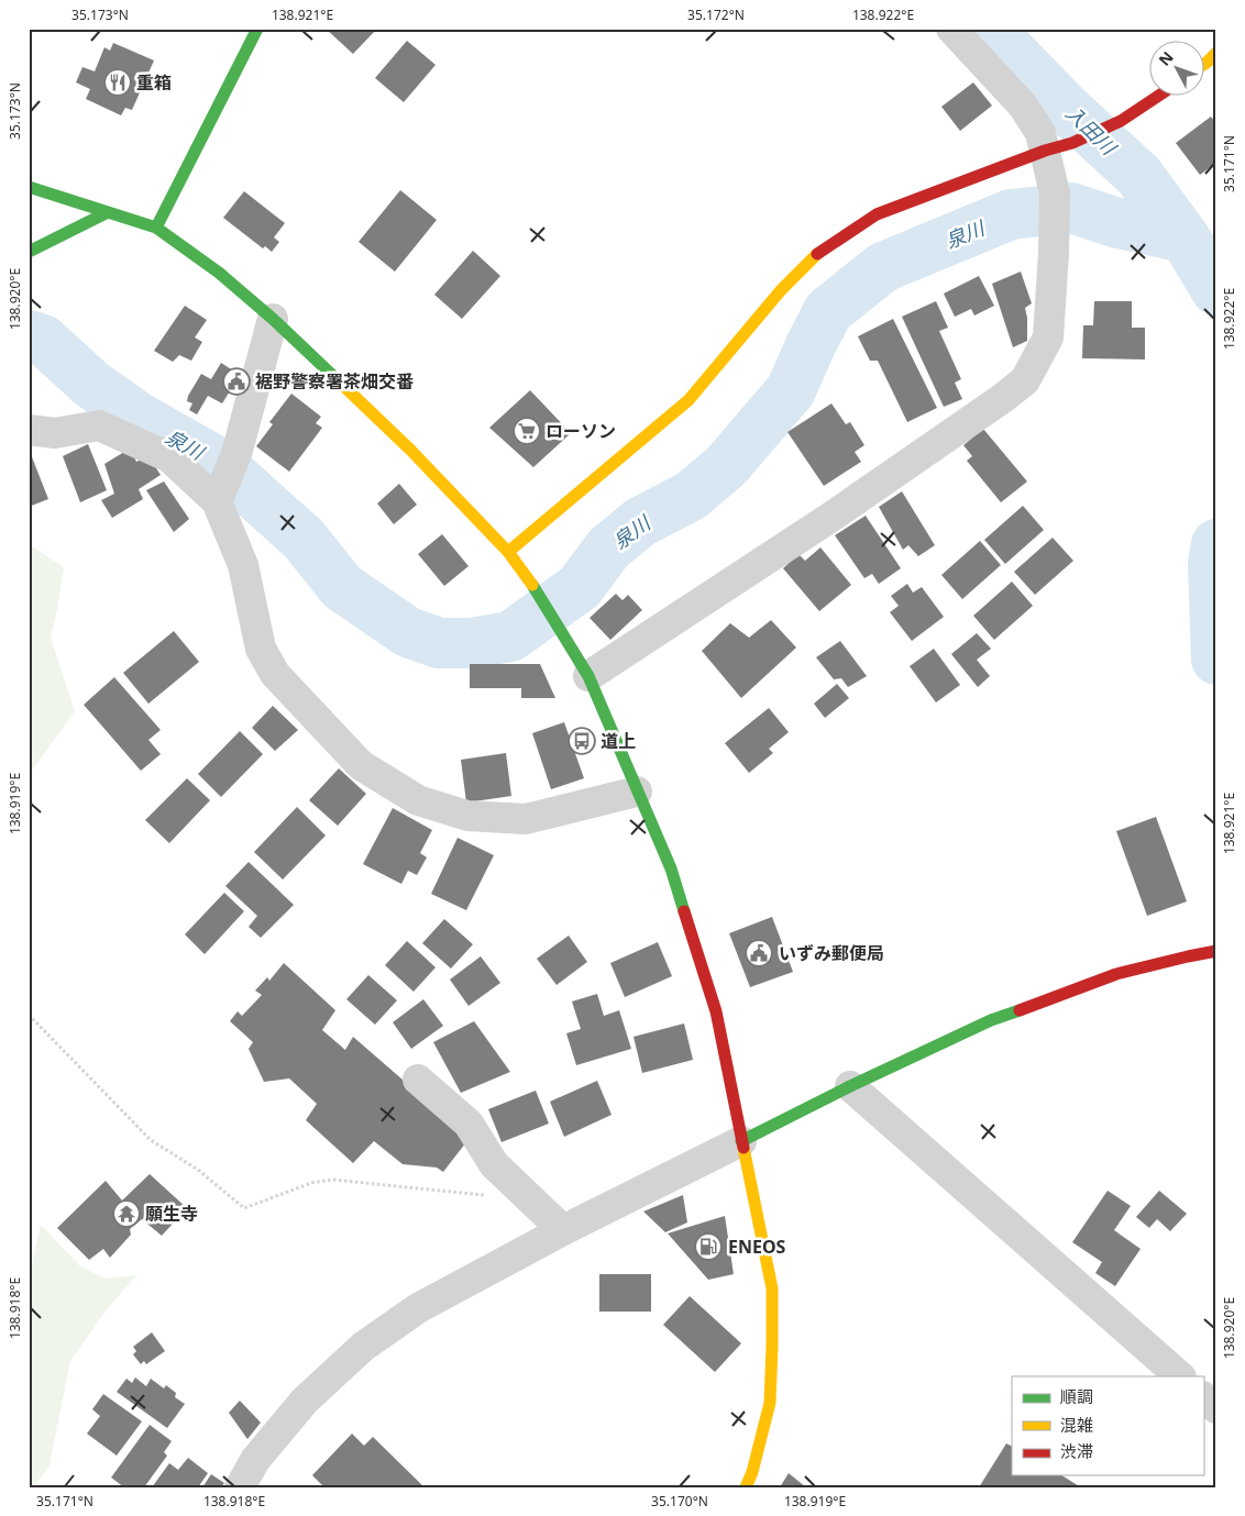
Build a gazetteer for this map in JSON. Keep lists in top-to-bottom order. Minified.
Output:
{"water":["入田川","泉川"],"places":{"restaurant":["重箱"],"public building":["裾野警察署茶畑交番","いずみ郵便局"],"supermarket":["ローソン"],"bus stop":["道上"],"temple":["願生寺"],"fuel station":["ENEOS"]},"legend":["順調","混雑","渋滞"],"north":"top left","coordinates":["35.173°N","138.921°E","35.172°N","138.922°E","35.171°N","138.920°E","138.919°E","138.918°E","35.170°N"]}
